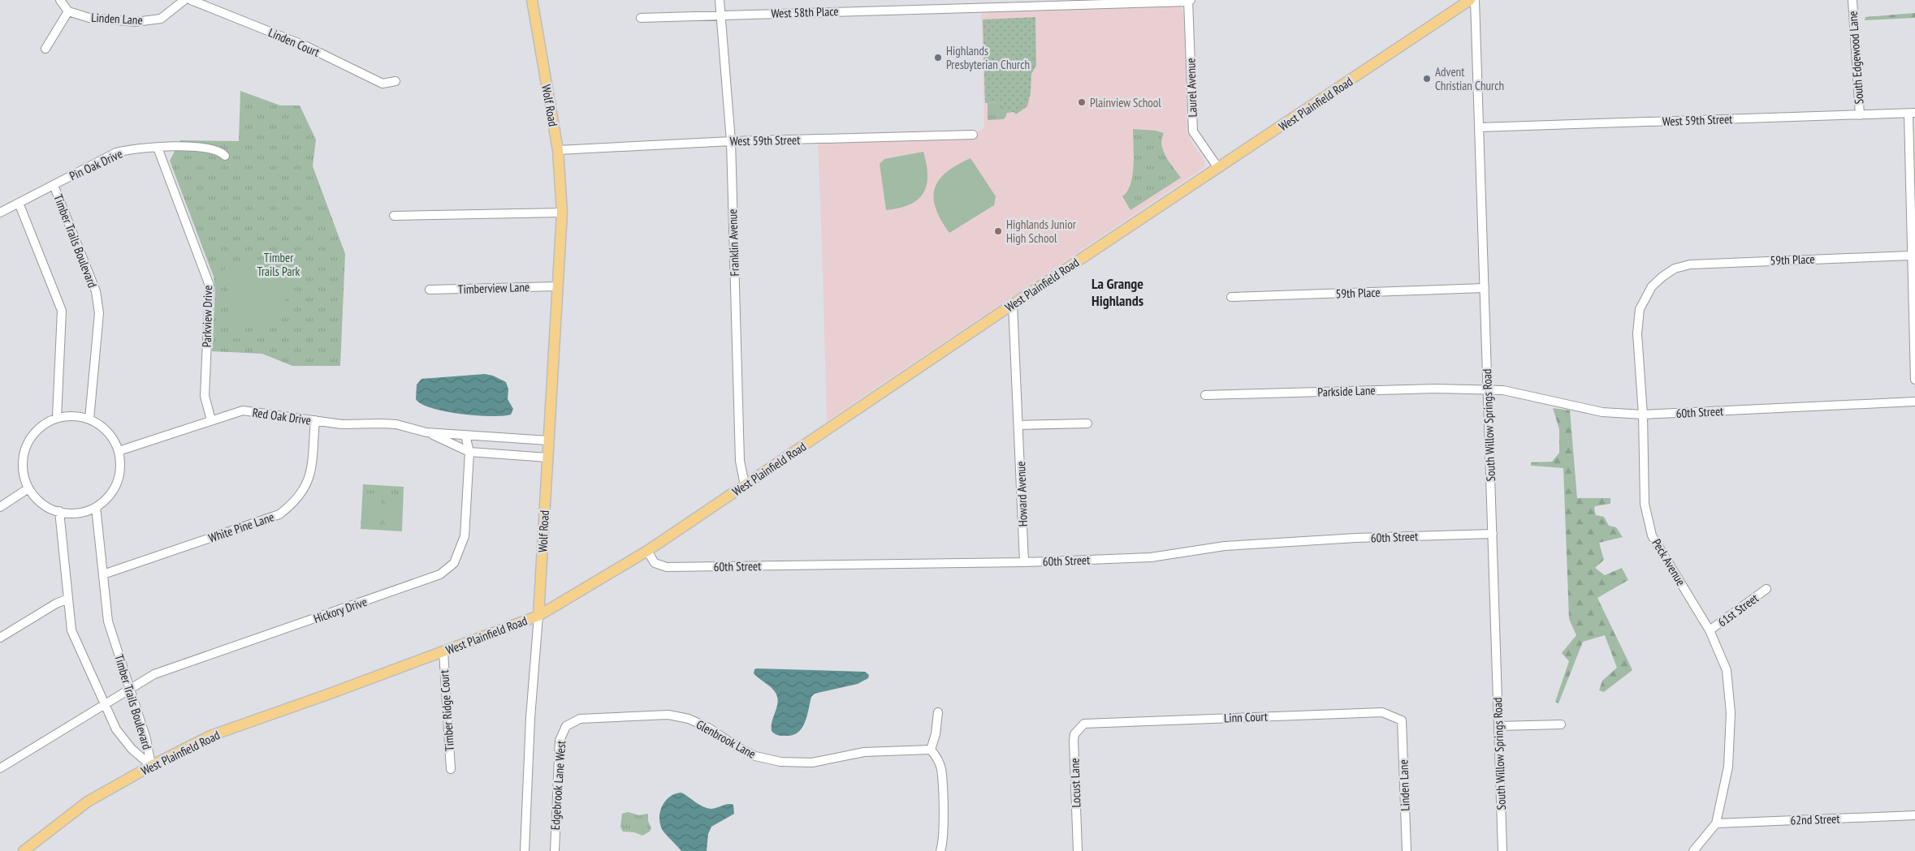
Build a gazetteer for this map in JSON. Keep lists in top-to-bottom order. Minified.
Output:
{"streets":{"main road":["West Plainfield Road","Wolf Road"],"street":["West 58th Place","Linden Lane","Linden Court","South Edgewood Lane","Laurel Avenue","West 59th Street","Pin Oak Drive","Timber Trails Boulevard","Franklin Avenue","59th Place","Timberview Lane","Parkview Drive","Parkside Lane","60th Street","Red Oak Drive","South Willow Springs Road","Howard Avenue","White Pine Lane","Peck Avenue","Hickory Drive","61st Street","Timber Ridge Court","Linn Court","Glenbrook Lane","Locust Lane","Edgebrook Lane West","62nd Street"]},"crossings":[["West 58th Place","Laurel Avenue"],["West 58th Place","Franklin Avenue"],["Linden Lane","Linn Court"],["South Edgewood Lane","West 59th Street"],["Laurel Avenue","West Plainfield Road"],["West Plainfield Road","Wolf Road"],["West Plainfield Road","Timber Trails Boulevard"],["West Plainfield Road","Franklin Avenue"],["West Plainfield Road","60th Street"],["West Plainfield Road","Howard Avenue"],["West Plainfield Road","Timber Ridge Court"],["Wolf Road","West 59th Street"],["Wolf Road","Timberview Lane"],["Wolf Road","Red Oak Drive"],["West 59th Street","Franklin Avenue"],["West 59th Street","South Willow Springs Road"],["Pin Oak Drive","Timber Trails Boulevard"],["Pin Oak Drive","Parkview Drive"],["Timber Trails Boulevard","Red Oak Drive"],["Timber Trails Boulevard","White Pine Lane"],["Timber Trails Boulevard","Hickory Drive"],["59th Place","South Willow Springs Road"],["59th Place","Peck Avenue"],["Parkview Drive","Red Oak Drive"],["Parkside Lane","60th Street"],["Parkside Lane","South Willow Springs Road"],["60th Street","South Willow Springs Road"],["60th Street","Howard Avenue"],["60th Street","Peck Avenue"],["Red Oak Drive","White Pine Lane"],["Red Oak Drive","Hickory Drive"],["Peck Avenue","61st Street"],["Peck Avenue","62nd Street"],["Linn Court","Locust Lane"],["Glenbrook Lane","Edgebrook Lane West"]],"districts":["La Grange Highlands"],"parks":["Timber Trails Park"],"places":["Highlands Presbyterian Church","Advent Christian Church","Plainview School","Highlands Junior High School"]}
